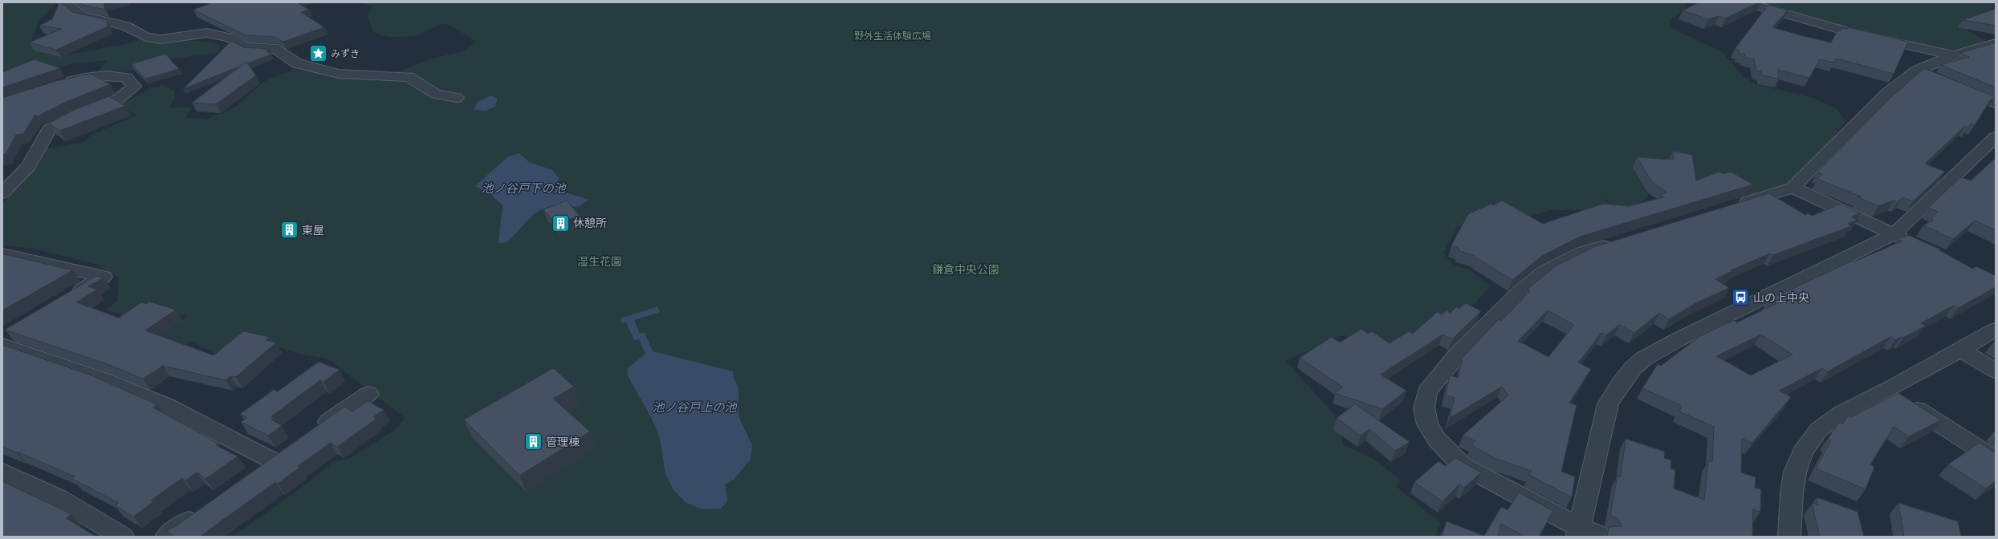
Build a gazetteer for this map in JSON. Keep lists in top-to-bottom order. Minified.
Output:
{"water":["池ノ谷戸下の池","池ノ谷戸上の池"],"parks":["野外生活体験広場","湿生花園","鎌倉中央公園"],"places":{"place":["みずき"],"building":["休憩所","東屋","管理棟"],"bus stop":["山の上中央"]}}
